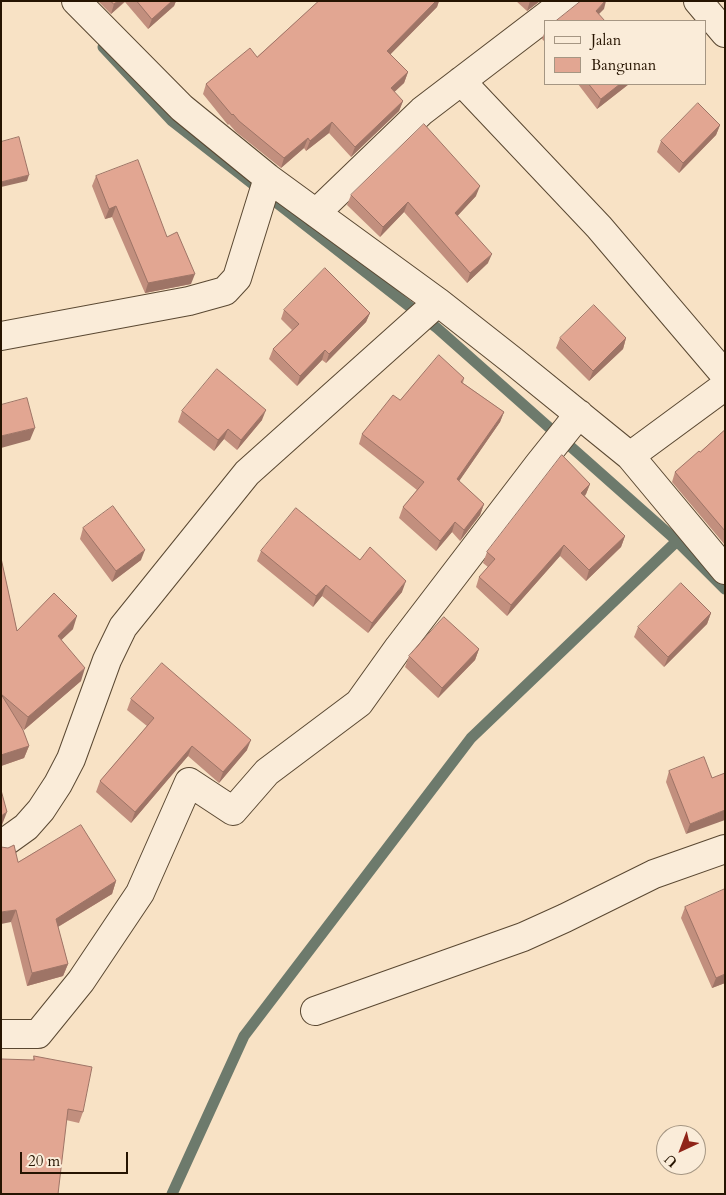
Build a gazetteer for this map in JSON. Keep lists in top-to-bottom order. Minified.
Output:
{"legend":["Jalan","Bangunan"],"scale_bar":"20 m","north":"bottom left"}
